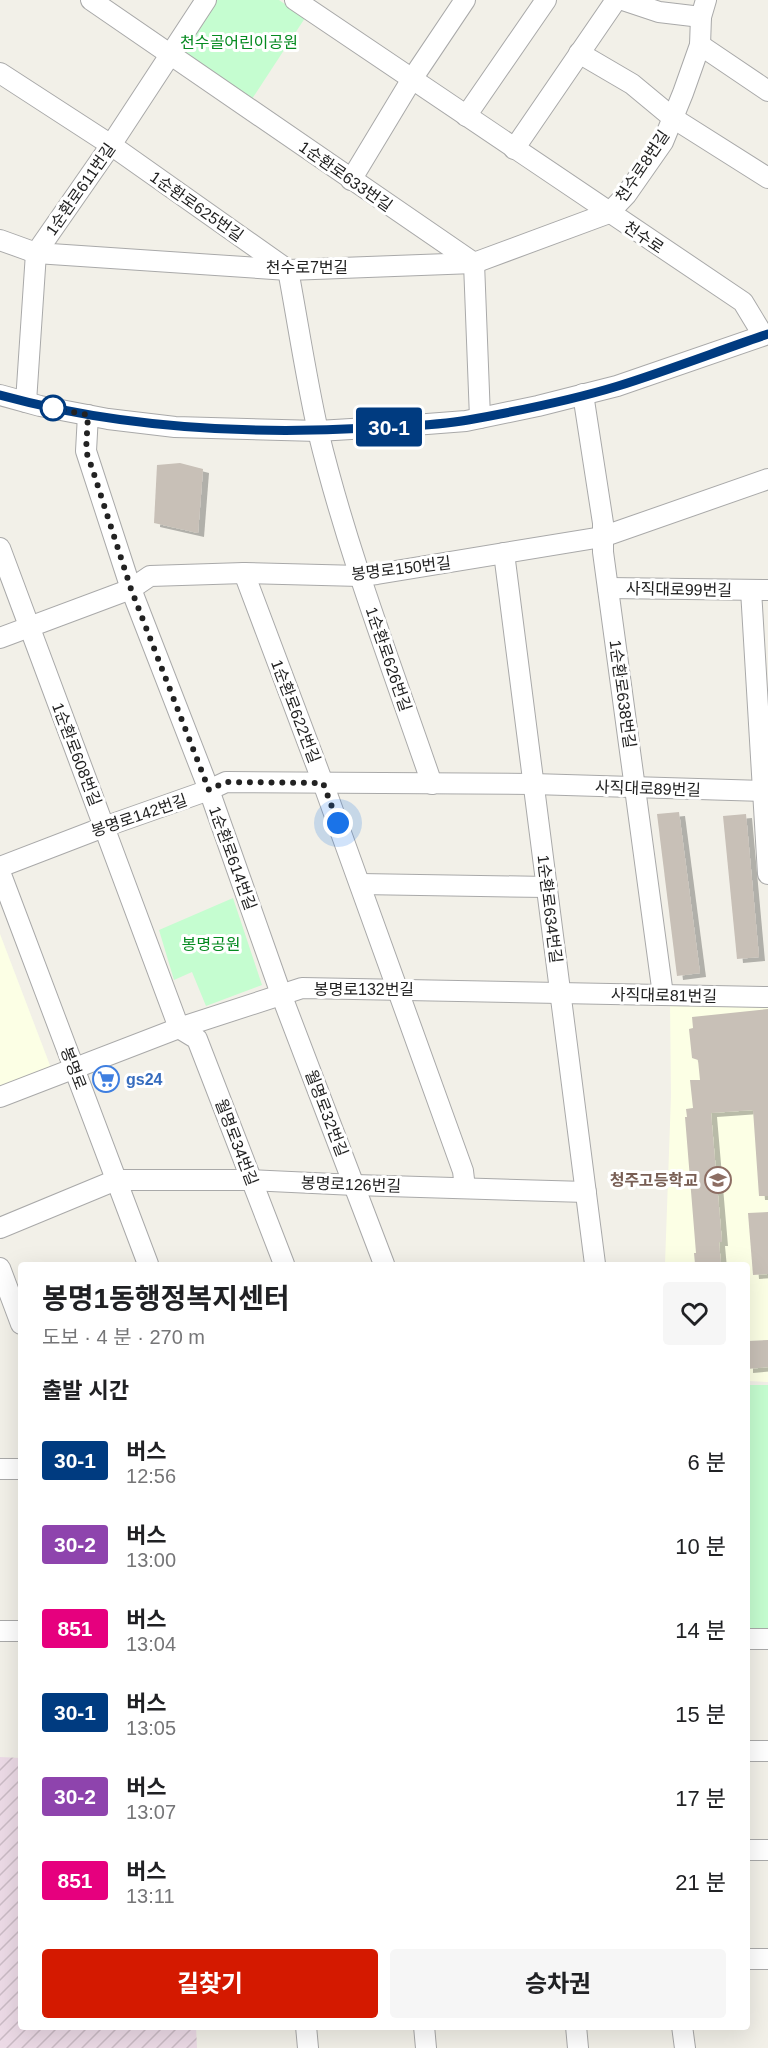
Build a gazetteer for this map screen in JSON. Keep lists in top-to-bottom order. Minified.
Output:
{"streets":{"street":["천수로8번길","1순환로633번길","1순환로611번길","1순환로625번길","천수로","천수로7번길","봉명로150번길","사직대로99번길","1순환로626번길","1순환로638번길","1순환로622번길","1순환로608번길","사직대로89번길","봉명로142번길","1순환로614번길","1순환로634번길","봉명로132번길","사직대로81번길","봉명로","월명로32번길","월명로34번길","봉명로126번길"]},"crossings":[["천수로8번길","천수로"],["천수로8번길","천수로7번길"],["1순환로633번길","1순환로611번길"],["1순환로633번길","천수로7번길"],["1순환로611번길","1순환로625번길"],["1순환로611번길","천수로7번길"],["1순환로625번길","천수로7번길"],["천수로","천수로7번길"],["봉명로150번길","1순환로626번길"],["봉명로150번길","1순환로638번길"],["봉명로150번길","1순환로622번길"],["봉명로150번길","1순환로608번길"],["봉명로150번길","1순환로614번길"],["봉명로150번길","1순환로634번길"],["사직대로99번길","1순환로638번길"],["사직대로99번길","사직대로89번길"],["1순환로626번길","봉명로142번길"],["1순환로638번길","사직대로89번길"],["1순환로638번길","사직대로81번길"],["1순환로622번길","봉명로142번길"],["1순환로622번길","봉명로132번길"],["1순환로622번길","봉명로126번길"],["1순환로608번길","봉명로142번길"],["1순환로608번길","봉명로132번길"],["1순환로608번길","월명로34번길"],["사직대로89번길","봉명로142번길"],["사직대로89번길","1순환로634번길"],["봉명로142번길","1순환로614번길"],["봉명로142번길","1순환로634번길"],["1순환로614번길","봉명로132번길"],["1순환로614번길","월명로32번길"],["1순환로634번길","봉명로132번길"],["1순환로634번길","사직대로81번길"],["1순환로634번길","봉명로126번길"],["봉명로132번길","사직대로81번길"],["봉명로132번길","봉명로"],["봉명로132번길","월명로32번길"],["봉명로132번길","월명로34번길"],["봉명로","봉명로126번길"],["월명로32번길","봉명로126번길"],["월명로34번길","봉명로126번길"]],"parks":["천수골어린이공원","봉명공원"],"places":{"supermarket":["gs24"],"school or university":["청주고등학교"]},"lines":["bus line 30-1"],"page":{"on_map":"30-1","heading":[["봉명1동행정복지센터","도보 · 4 분 · 270 m"],"출발 시간"],"list":[{"mark":"30-1","name":"버스","note":"12:56","value":"6 분"},{"mark":"30-2","name":"버스","note":"13:00","value":"10 분"},{"mark":"851","name":"버스","note":"13:04","value":"14 분"},{"mark":"30-1","name":"버스","note":"13:05","value":"15 분"},{"mark":"30-2","name":"버스","note":"13:07","value":"17 분"},{"mark":"851","name":"버스","note":"13:11","value":"21 분"}],"buttons":["길찾기","승차권"]}}
